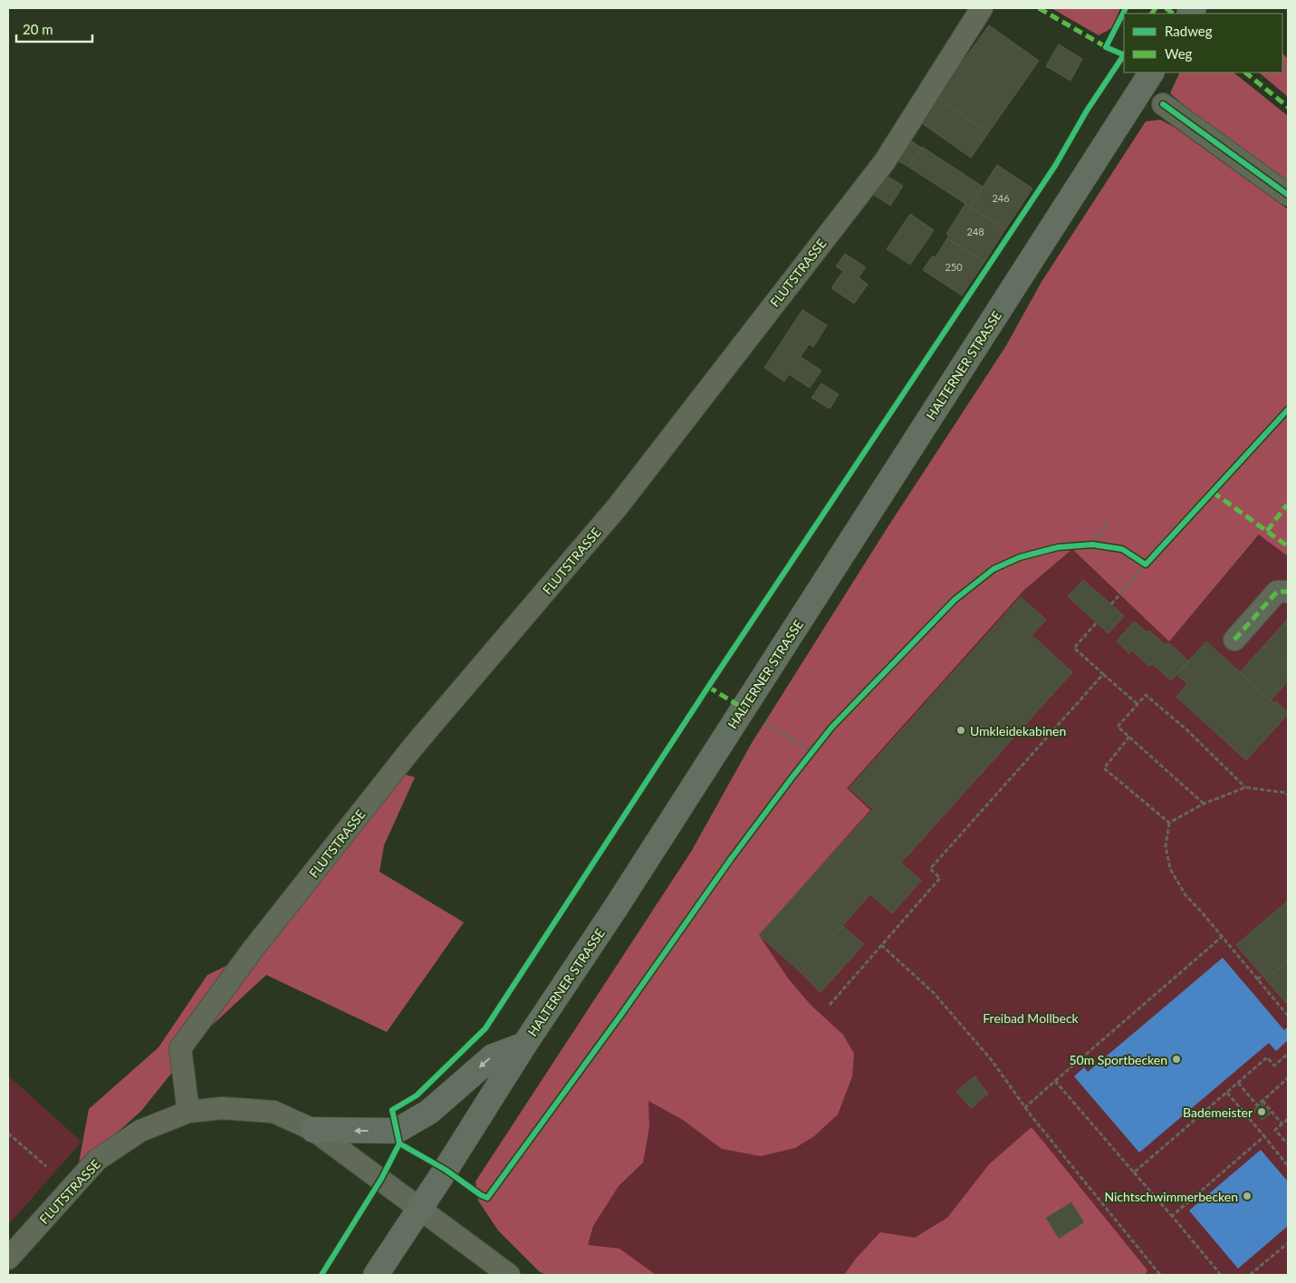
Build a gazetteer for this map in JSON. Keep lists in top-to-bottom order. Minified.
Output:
{"streets":{"main road":["HALTERNER STRASSE"],"street":["FLUTSTRASSE"]},"crossings":[["FLUTSTRASSE","HALTERNER STRASSE"]],"parks":["Freibad Mollbeck"],"places":["Umkleidekabinen","50m Sportbecken","Bademeister","Nichtschwimmerbecken"],"house_numbers":["246","248","250"],"legend":["Radweg","Weg"],"scale_bar":"20 m"}
